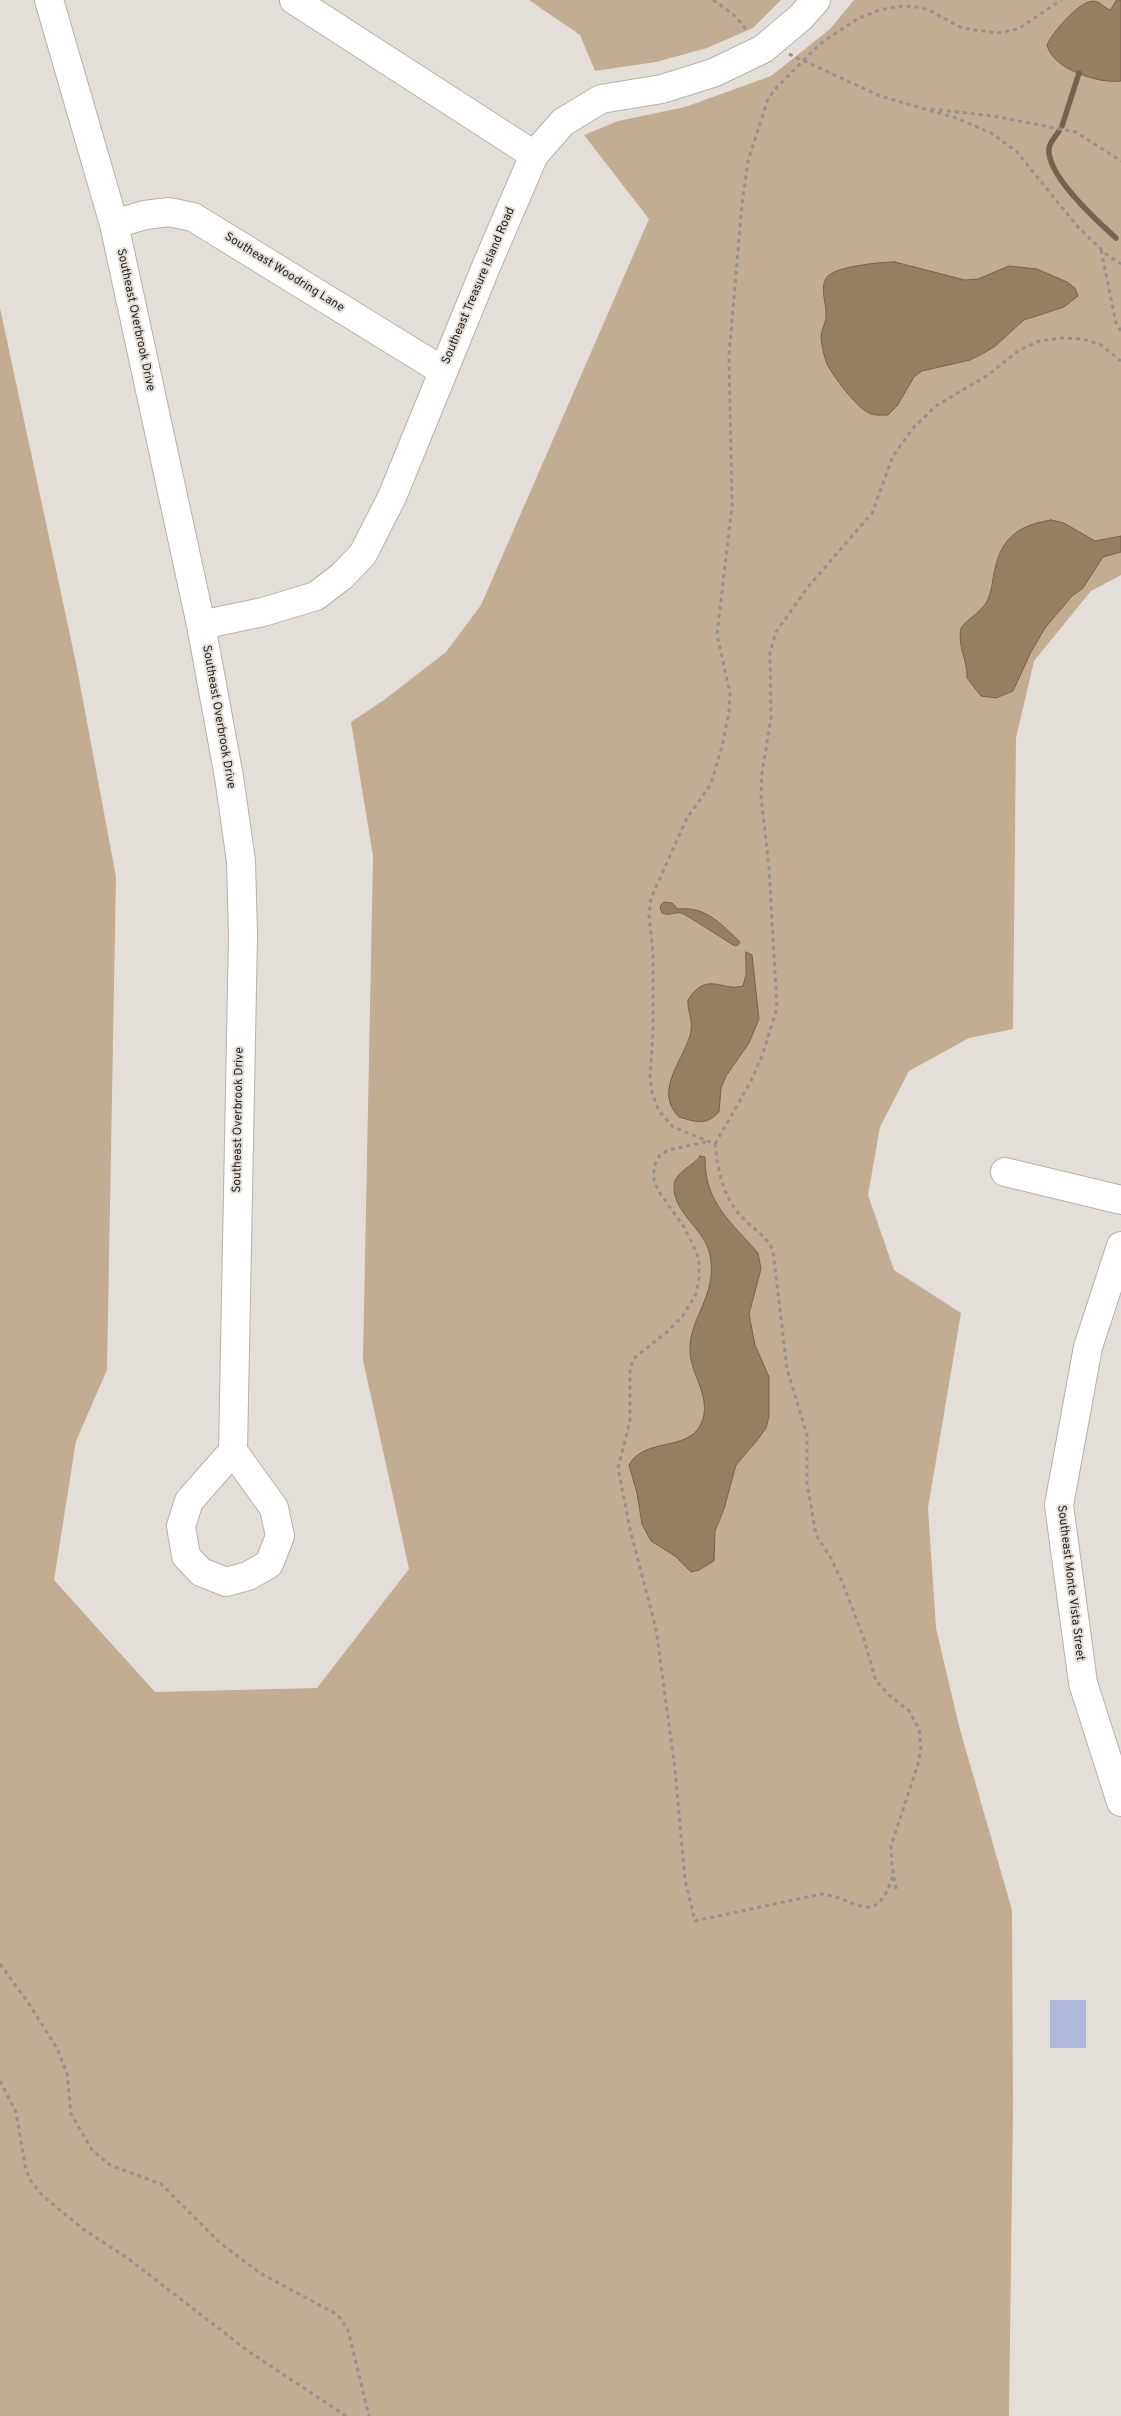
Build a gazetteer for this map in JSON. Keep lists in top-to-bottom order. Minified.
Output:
{"streets":{"street":["Southeast Woodring Lane","Southeast Treasure Island Road","Southeast Overbrook Drive","Southeast Monte Vista Street"]},"crossings":[["Southeast Woodring Lane","Southeast Treasure Island Road"],["Southeast Woodring Lane","Southeast Overbrook Drive"],["Southeast Treasure Island Road","Southeast Overbrook Drive"]]}
